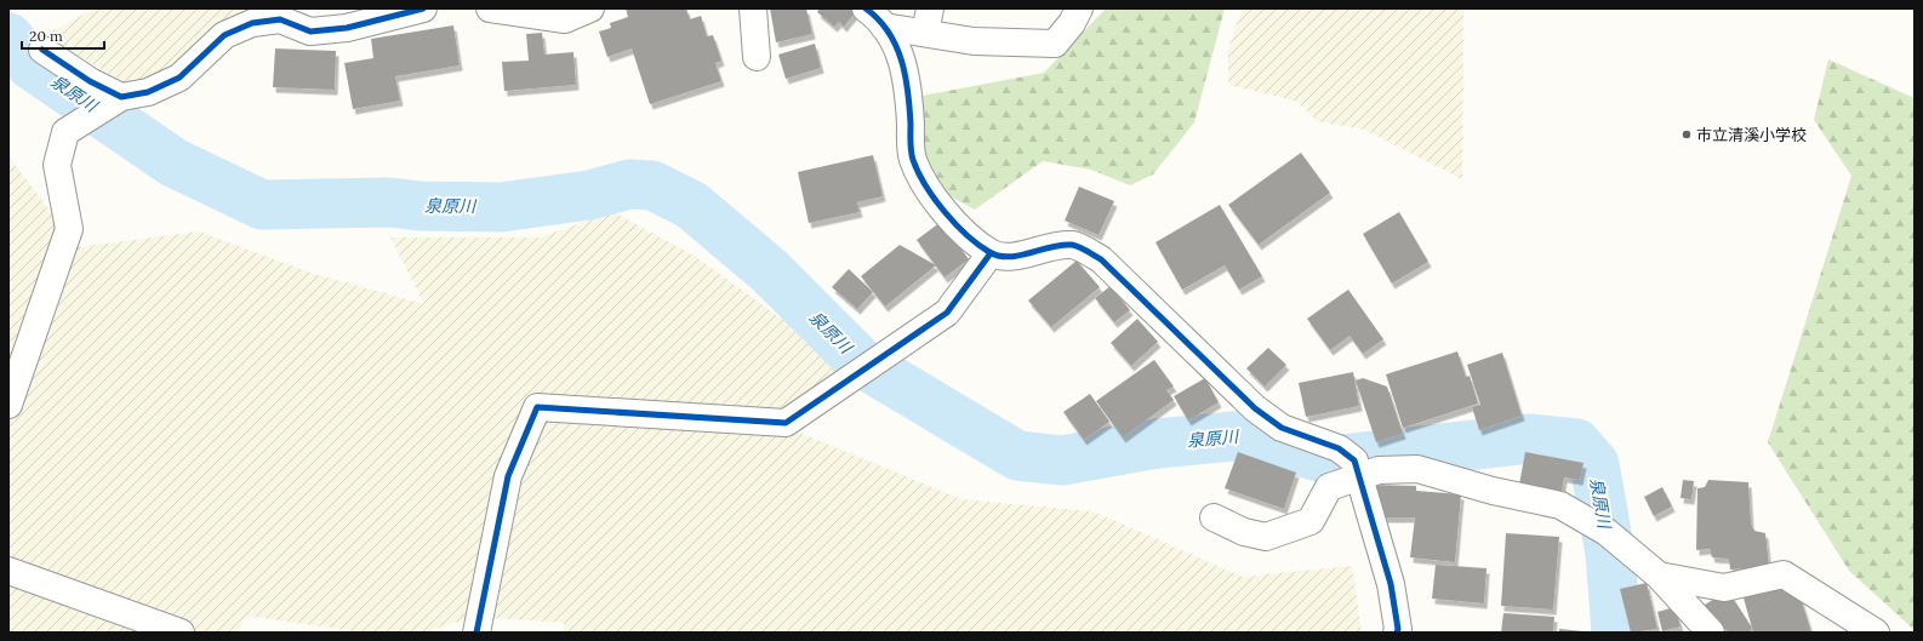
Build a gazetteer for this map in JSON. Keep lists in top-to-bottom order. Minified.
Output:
{"water":["泉原川"],"places":["市立清溪小学校"],"scale_bar":"20 m"}
